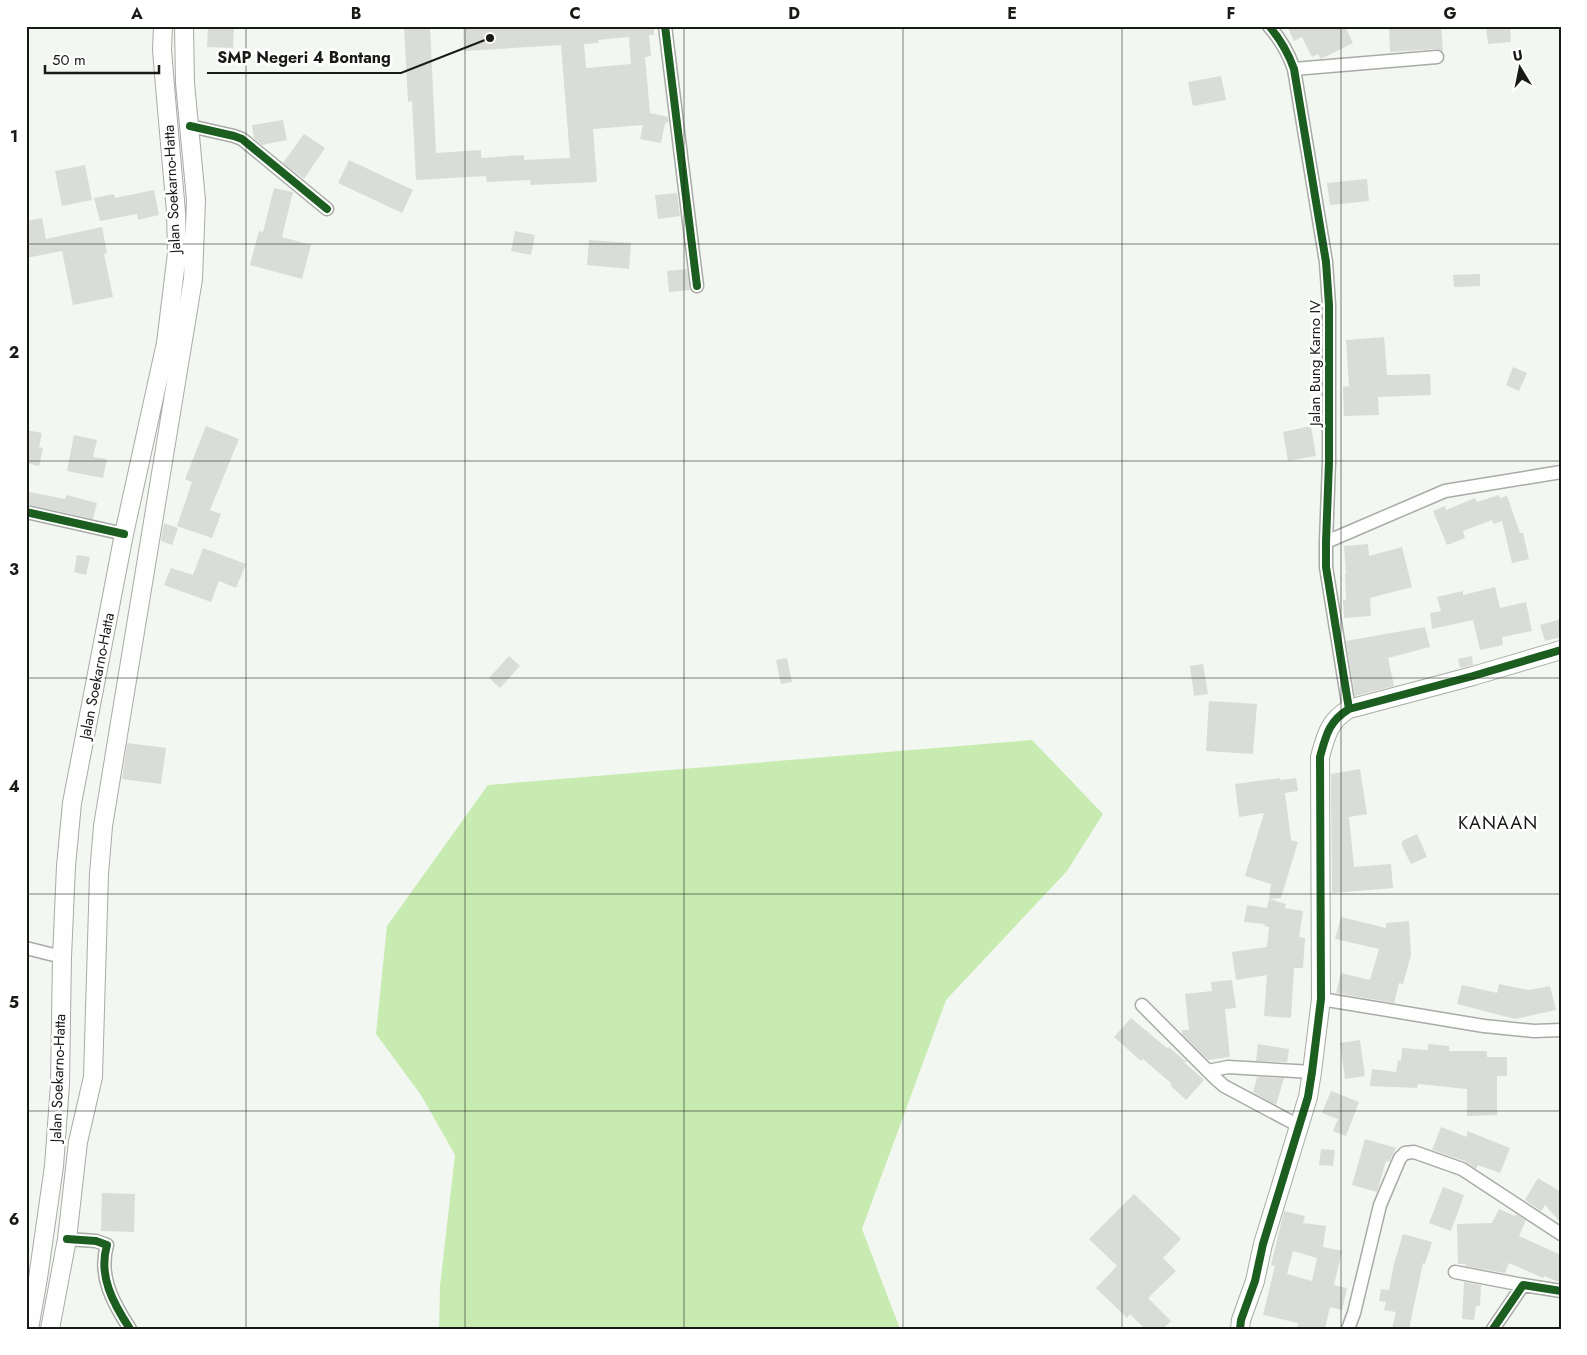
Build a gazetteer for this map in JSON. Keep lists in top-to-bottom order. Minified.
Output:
{"streets":{"main road":["Jalan Soekarno-Hatta"],"street":["Jalan Bung Karno IV"]},"districts":["KANAAN"],"places":["SMP Negeri 4 Bontang"],"scale_bar":"50 m","north":"top","grid":{"columns":["A","B","C","D","E","F","G"],"rows":["1","2","3","4","5","6"]}}
